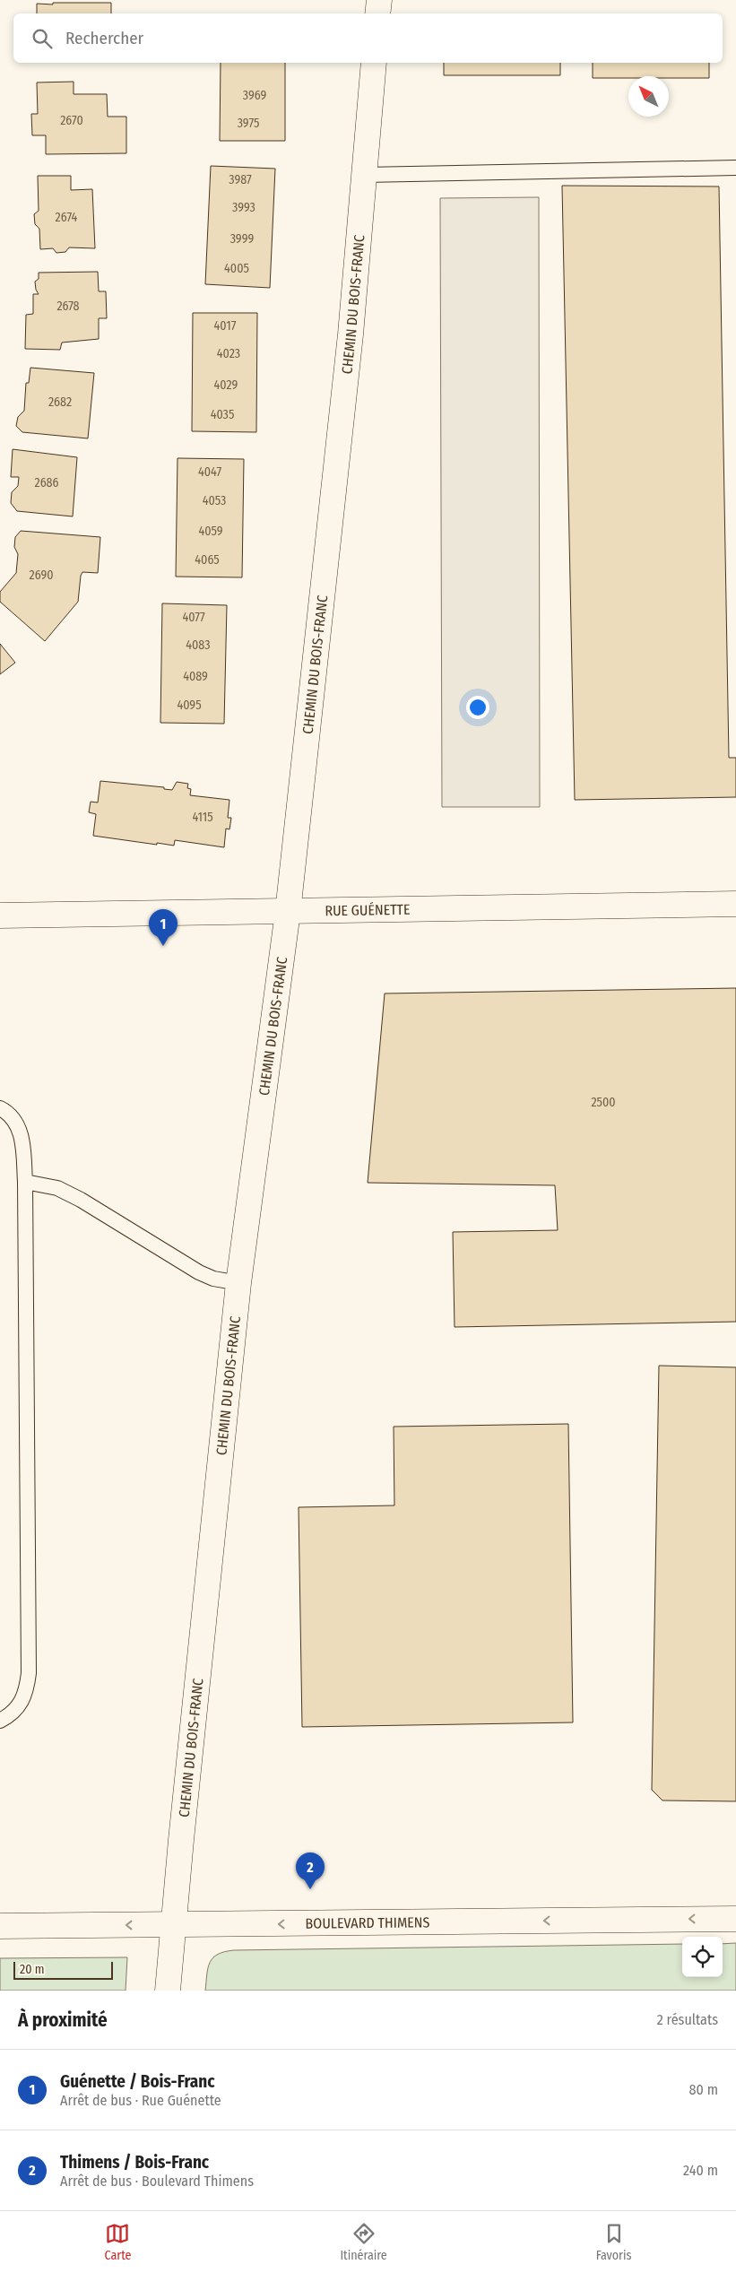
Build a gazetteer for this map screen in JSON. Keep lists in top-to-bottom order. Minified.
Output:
{"streets":{"street":["CHEMIN DU BOIS-FRANC","RUE GUÉNETTE","BOULEVARD THIMENS"]},"crossings":[["CHEMIN DU BOIS-FRANC","RUE GUÉNETTE"],["CHEMIN DU BOIS-FRANC","BOULEVARD THIMENS"]],"one_way":["BOULEVARD THIMENS"],"house_numbers":["3969","2670","3975","3987","3993","2674","3999","4005","2678","4017","4023","4029","2682","4035","4047","2686","4053","4059","4065","2690","4077","4083","4089","4095","4115","2500"],"scale_bar":"20 m","north":"top left","page":{"search":"Rechercher","pins":["1","2"],"scale":"20 m","heading":["À proximité","2 résultats"],"list":[{"mark":"1","name":"Guénette / Bois-Franc","note":"Arrêt de bus · Rue Guénette","value":"80 m"},{"mark":"2","name":"Thimens / Bois-Franc","note":"Arrêt de bus · Boulevard Thimens","value":"240 m"}],"nav":["Carte","Itinéraire","Favoris"]}}
